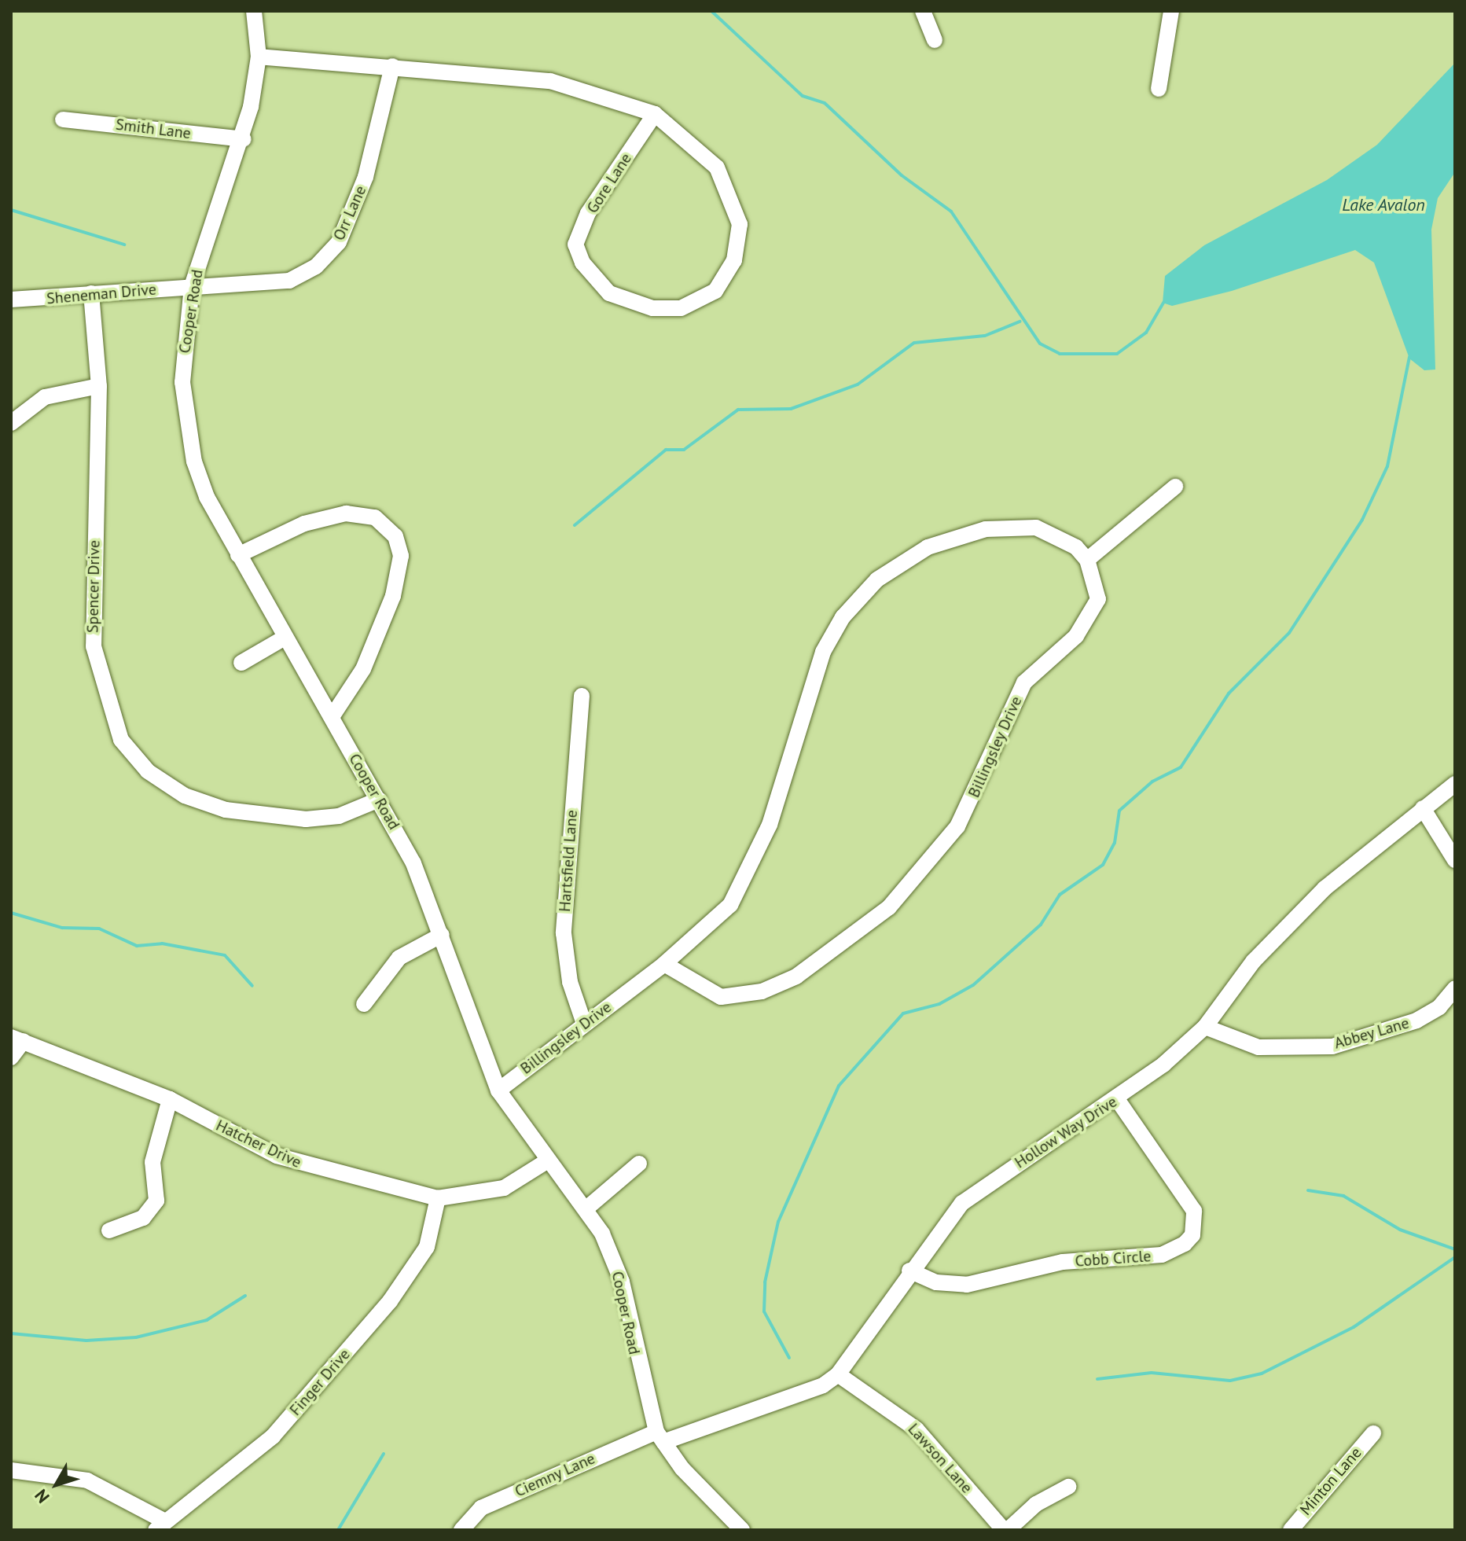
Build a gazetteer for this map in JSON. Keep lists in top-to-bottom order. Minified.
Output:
{"streets":{"street":["Smith Lane","Gore Lane","Orr Lane","Sheneman Drive","Cooper Road","Spencer Drive","Billingsley Drive","Hartsfield Lane","Abbey Lane","Hollow Way Drive","Hatcher Drive","Cobb Circle","Finger Drive","Lawson Lane","Ciemny Lane","Minton Lane"]},"crossings":[["Smith Lane","Cooper Road"],["Gore Lane","Orr Lane"],["Gore Lane","Cooper Road"],["Orr Lane","Sheneman Drive"],["Orr Lane","Cooper Road"],["Sheneman Drive","Cooper Road"],["Sheneman Drive","Spencer Drive"],["Cooper Road","Spencer Drive"],["Cooper Road","Billingsley Drive"],["Cooper Road","Hollow Way Drive"],["Cooper Road","Hatcher Drive"],["Cooper Road","Ciemny Lane"],["Billingsley Drive","Hartsfield Lane"],["Abbey Lane","Hollow Way Drive"],["Hollow Way Drive","Cobb Circle"],["Hollow Way Drive","Lawson Lane"],["Hollow Way Drive","Ciemny Lane"],["Hatcher Drive","Finger Drive"]],"water":["Lake Avalon"],"north":"bottom left"}
